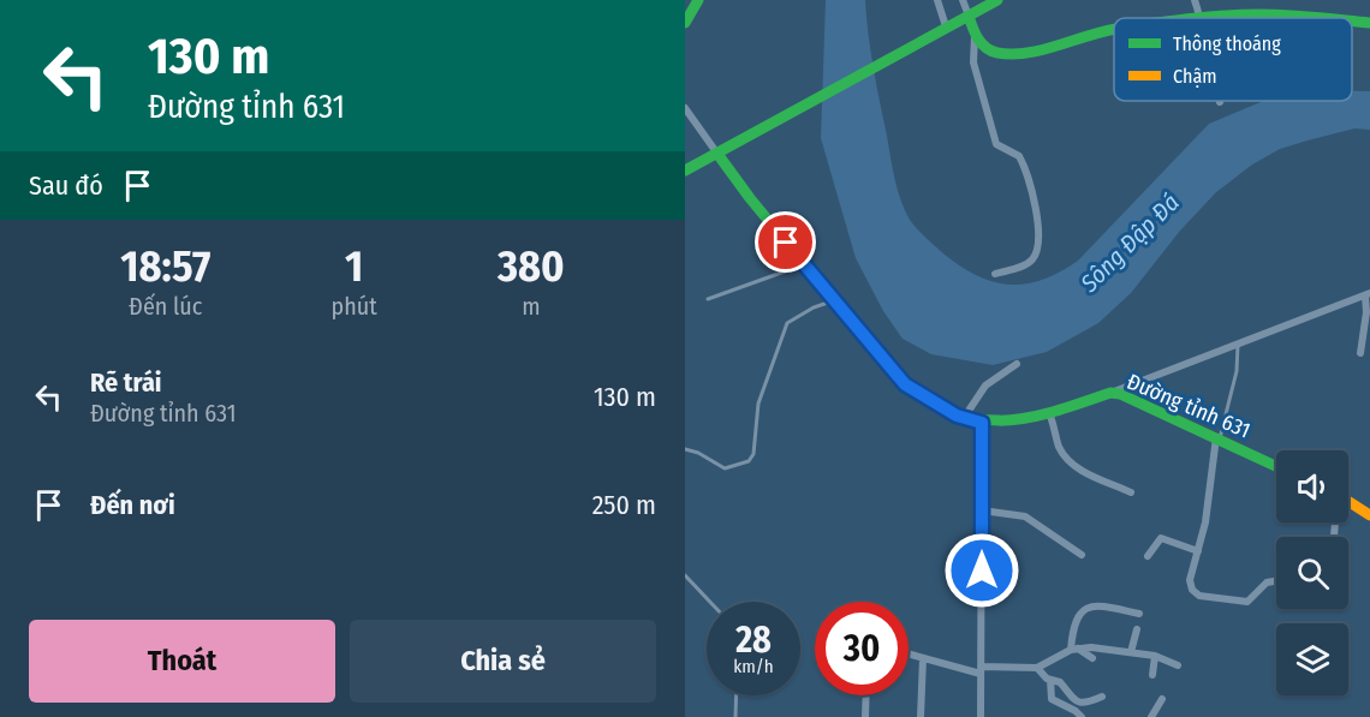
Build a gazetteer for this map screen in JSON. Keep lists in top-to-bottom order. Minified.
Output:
{"streets":{"main road":["Đường tỉnh 631"]},"water":["Sông Đập Đá"],"legend":["Thông thoáng","Chậm"],"page":{"turn":["130 m","Đường tỉnh 631"],"then":"Sau đó","eta":["18:57","Đến lúc","1","phút","380","m"],"list":[{"name":"Rẽ trái","note":"Đường tỉnh 631","value":"130 m"},{"name":"Đến nơi","value":"250 m"}],"speed":"28 km/h","limit":"30","buttons":["Thoát","Chia sẻ"]}}
